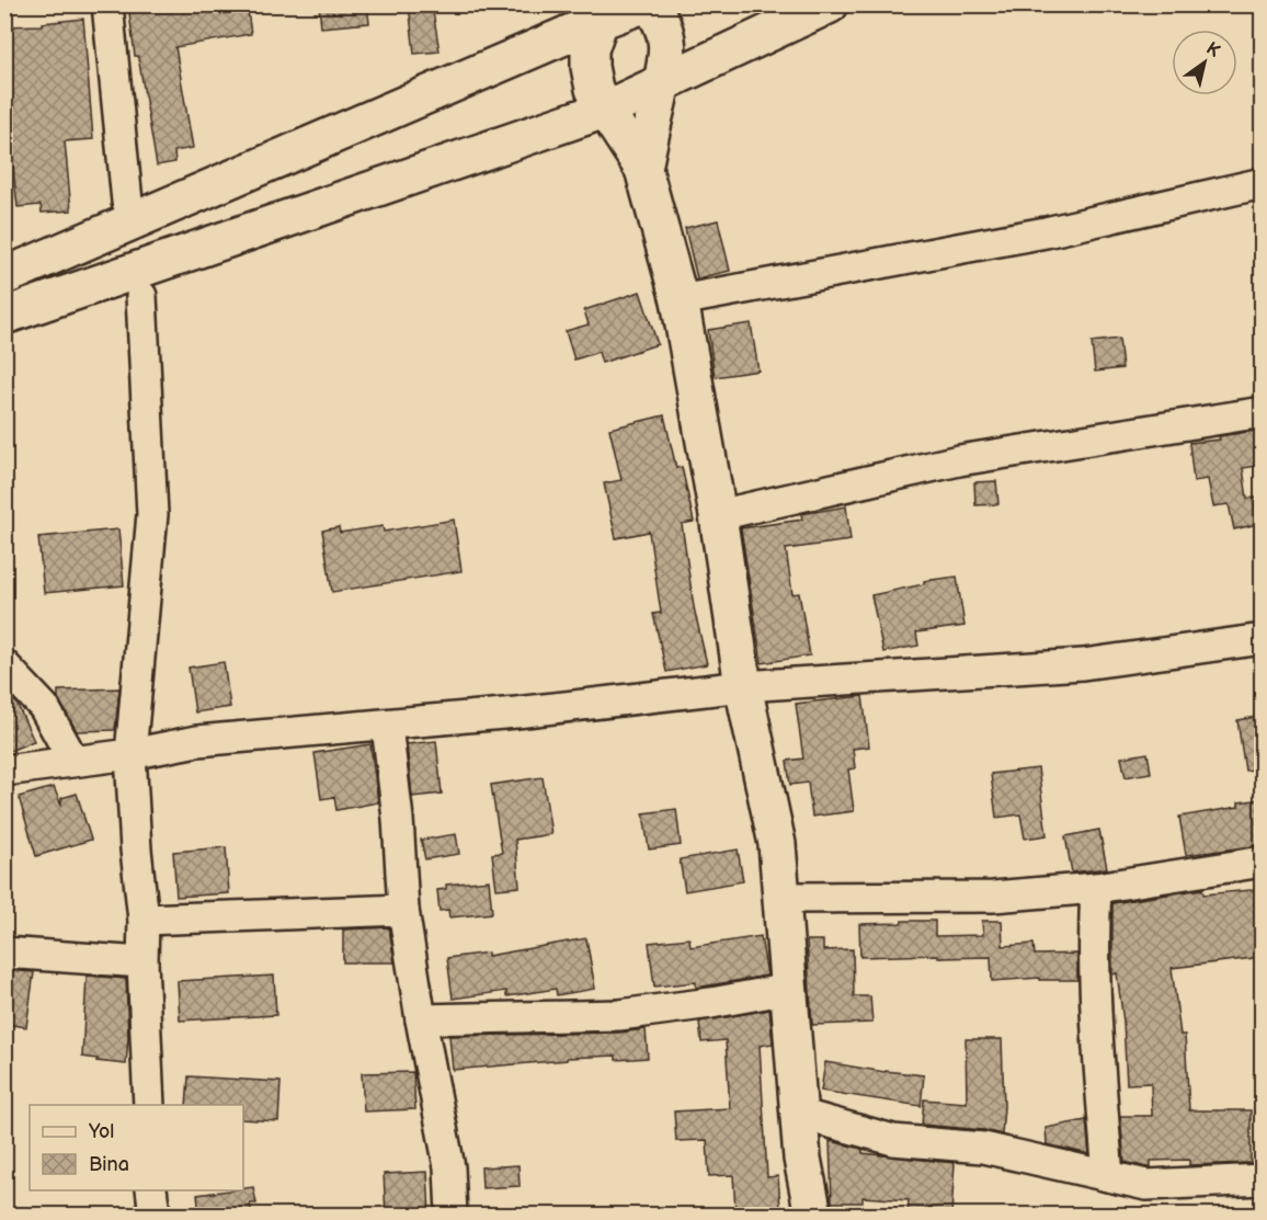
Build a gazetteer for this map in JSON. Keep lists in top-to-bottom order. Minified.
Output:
{"legend":["Yol","Bina"],"north":"top right"}
